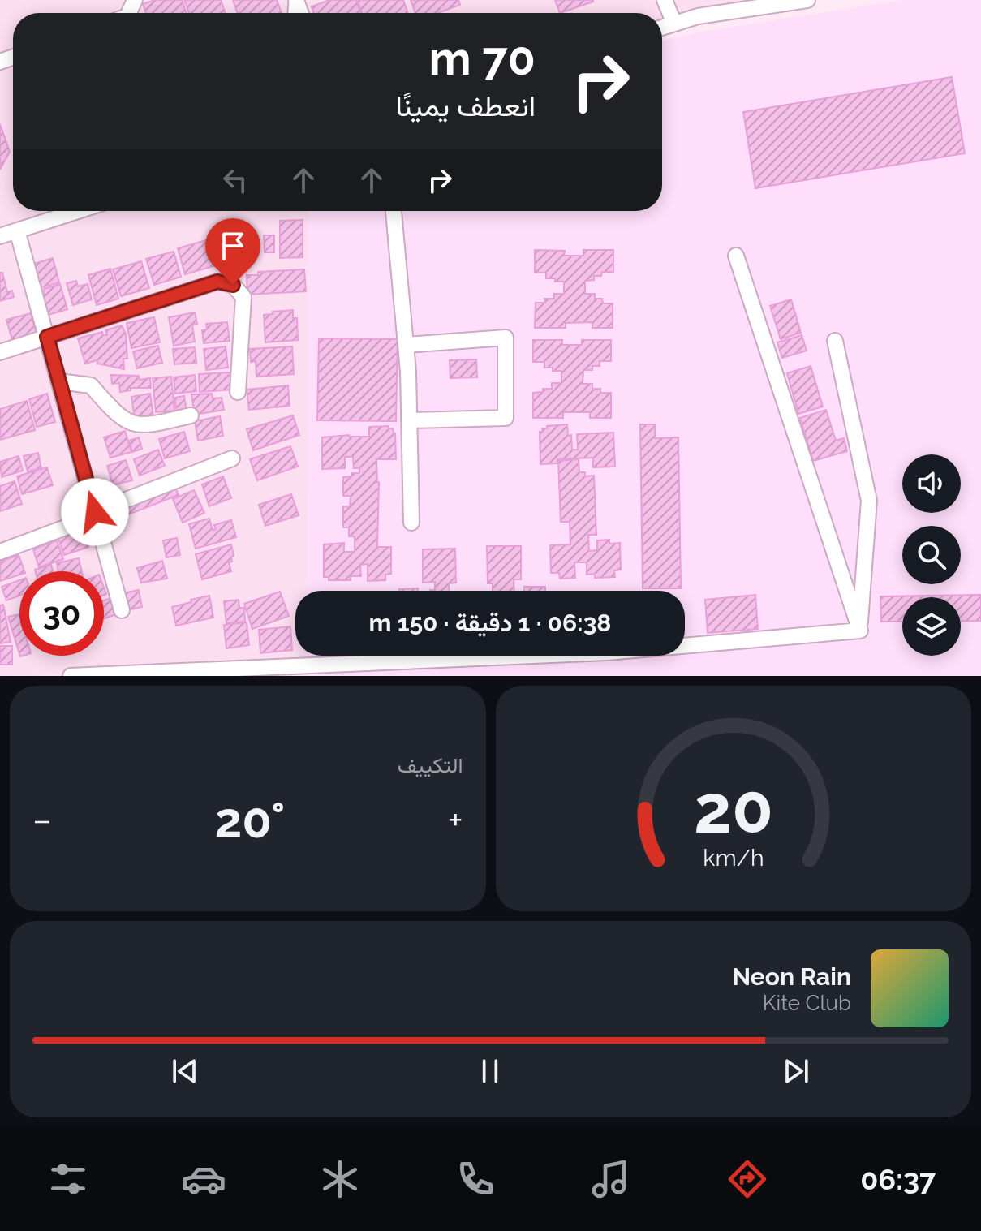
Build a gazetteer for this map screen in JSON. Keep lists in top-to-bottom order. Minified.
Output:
{"page":{"turn":["70 m","انعطف يمينًا"],"limit":"30","trip":"06:38 · 1 دقيقة · 150 m","tile":"التكييف","heat":["−","20°","+"],"song":["Neon Rain","Kite Club"],"tabs":"06:37","gauge":["20","km/h"]}}
